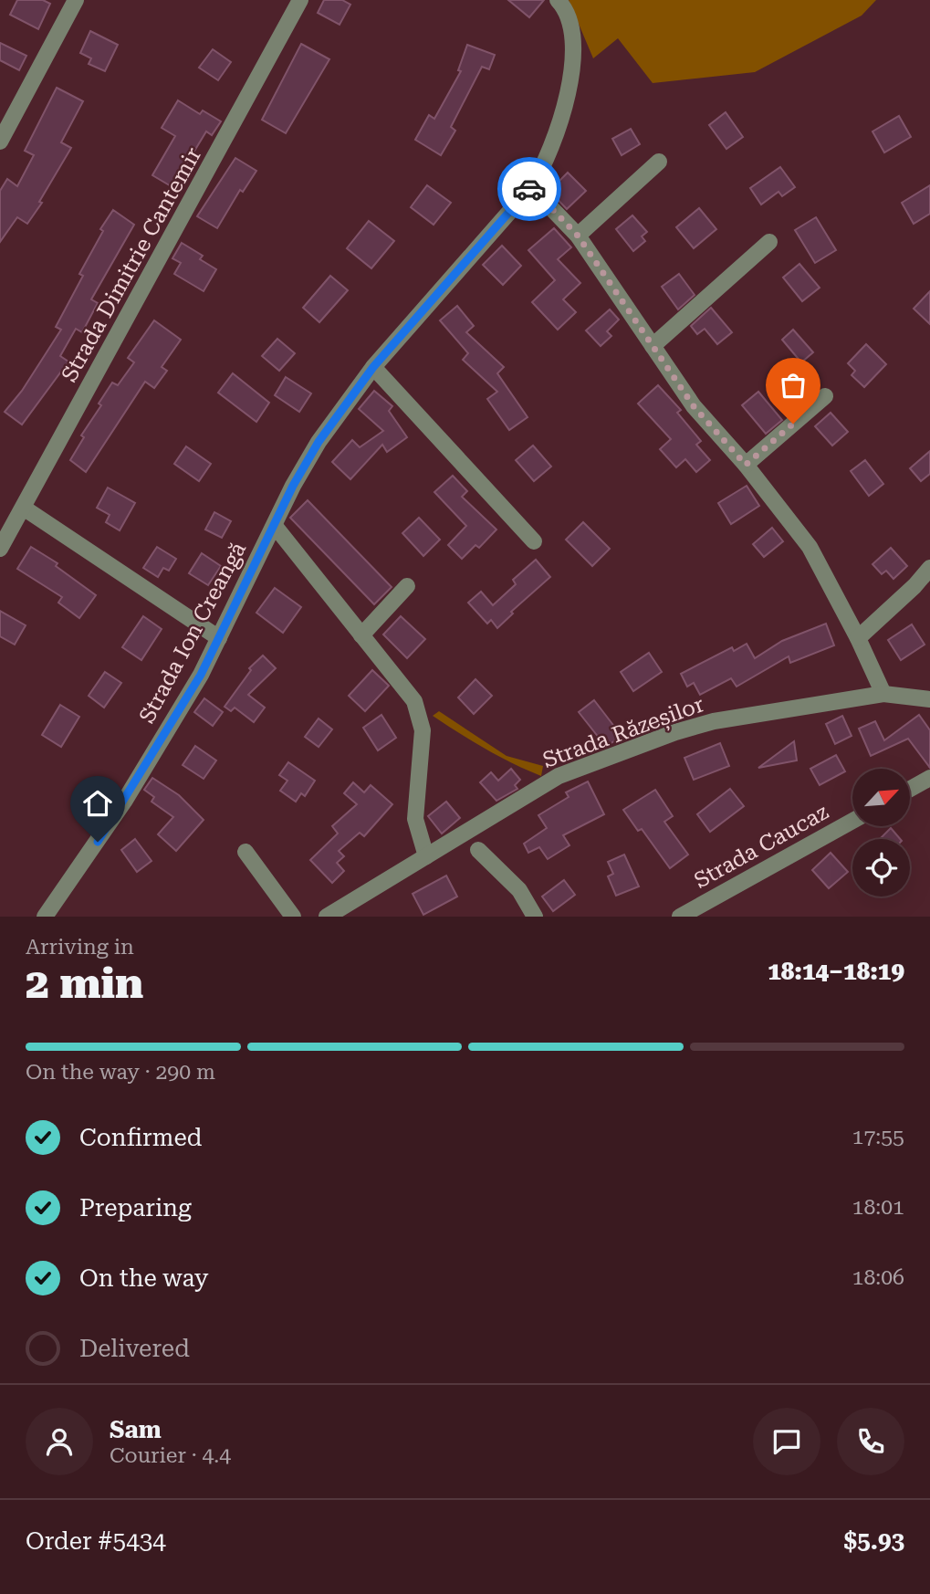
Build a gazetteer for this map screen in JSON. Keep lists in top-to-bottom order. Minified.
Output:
{"streets":{"street":["Strada Dimitrie Cantemir","Strada Ion Creangă","Strada Răzeșilor","Strada Caucaz"]},"north":"top right","page":{"heading":["2 min","Arriving in","18:14–18:19"],"panel":["Sam","Courier · 4.4","Order #5434","$5.93"],"bar":"On the way · 290 m","list":[["Confirmed","17:55"],["Preparing","18:01"],["On the way","18:06"],"Delivered"]}}
